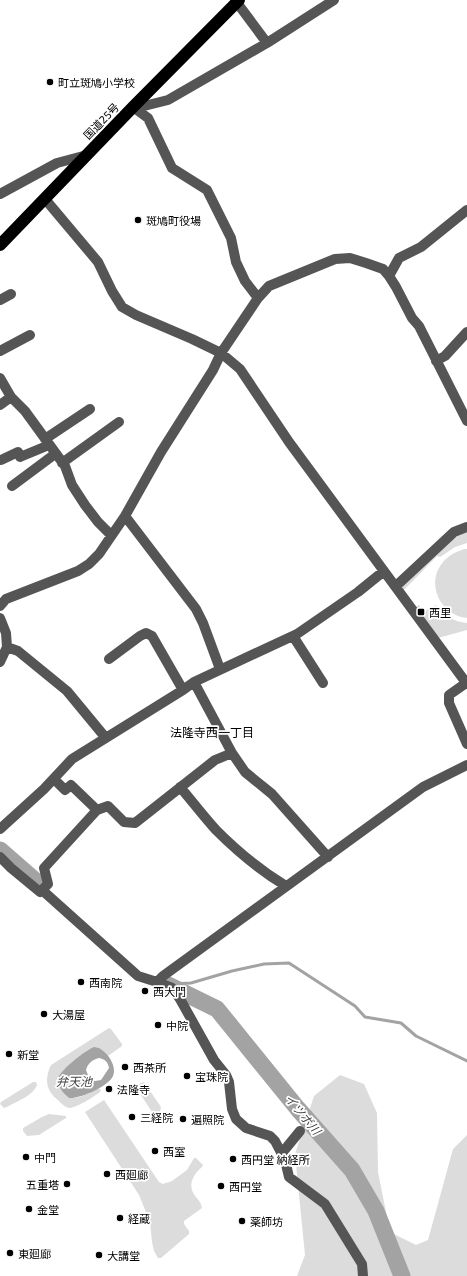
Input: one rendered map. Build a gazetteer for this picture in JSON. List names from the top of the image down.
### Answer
{
  "streets": {
    "highway": ["国道25号"]
  },
  "districts": ["法隆寺西一丁目"],
  "water": ["弁天池", "イツボ川"],
  "places": {
    "other": [
      "町立斑鳩小学校",
      "斑鳩町役場",
      "西南院",
      "西大門",
      "大湯屋",
      "中院",
      "新堂",
      "西茶所",
      "宝珠院",
      "法隆寺",
      "三経院",
      "遍照院",
      "西室",
      "中門",
      "西円堂 納経所",
      "西廻廊",
      "五重塔",
      "西円堂",
      "金堂",
      "経蔵",
      "薬師坊",
      "東廻廊",
      "大講堂"
    ],
    "transit": ["西里"]
  }
}
